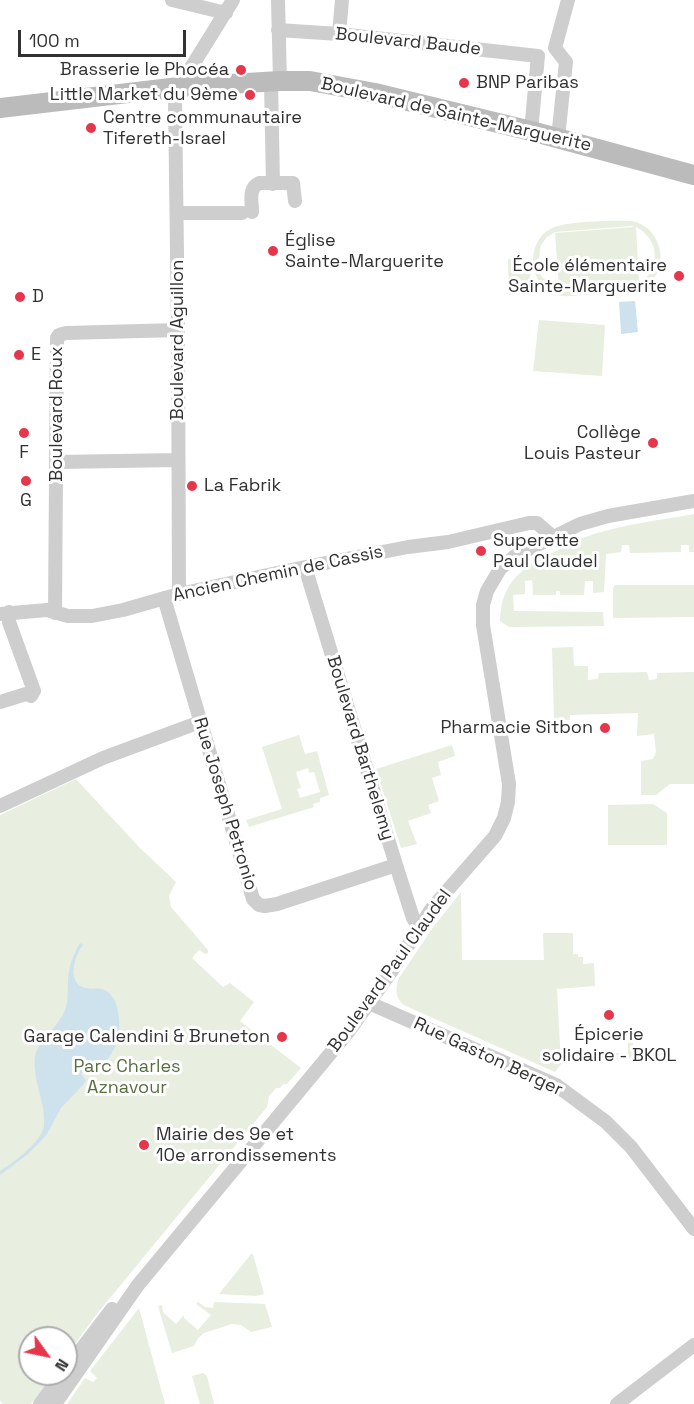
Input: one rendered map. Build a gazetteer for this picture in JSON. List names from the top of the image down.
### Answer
{
  "streets": {
    "street": [
      "Boulevard Baude",
      "Boulevard de Sainte-Marguerite",
      "Boulevard Aguillon",
      "Boulevard Roux",
      "Ancien Chemin de Cassis",
      "Boulevard Barthelemy",
      "Rue Joseph Petronio",
      "Boulevard Paul Claudel",
      "Rue Gaston Berger"
    ]
  },
  "crossings": [
    ["Boulevard de Sainte-Marguerite", "Boulevard Aguillon"],
    ["Boulevard Aguillon", "Boulevard Roux"],
    ["Boulevard Aguillon", "Ancien Chemin de Cassis"],
    ["Boulevard Roux", "Ancien Chemin de Cassis"],
    ["Ancien Chemin de Cassis", "Boulevard Barthelemy"],
    ["Ancien Chemin de Cassis", "Rue Joseph Petronio"],
    ["Ancien Chemin de Cassis", "Boulevard Paul Claudel"],
    ["Boulevard Barthelemy", "Rue Joseph Petronio"],
    ["Boulevard Barthelemy", "Boulevard Paul Claudel"],
    ["Boulevard Paul Claudel", "Rue Gaston Berger"]
  ],
  "parks": ["Parc Charles Aznavour"],
  "places": [
    "Brasserie le Phocéa",
    "BNP Paribas",
    "Little Market du 9ème",
    "Centre communautaire Tifereth-Israel",
    "Église Sainte-Marguerite",
    "École élémentaire Sainte-Marguerite",
    "D",
    "E",
    "F",
    "Collège Louis Pasteur",
    "G",
    "La Fabrik",
    "Superette Paul Claudel",
    "Pharmacie Sitbon",
    "Épicerie solidaire - BKOL",
    "Garage Calendini & Bruneton",
    "Mairie des 9e et 10e arrondissements"
  ],
  "scale_bar": "100 m",
  "north": "bottom right"
}
